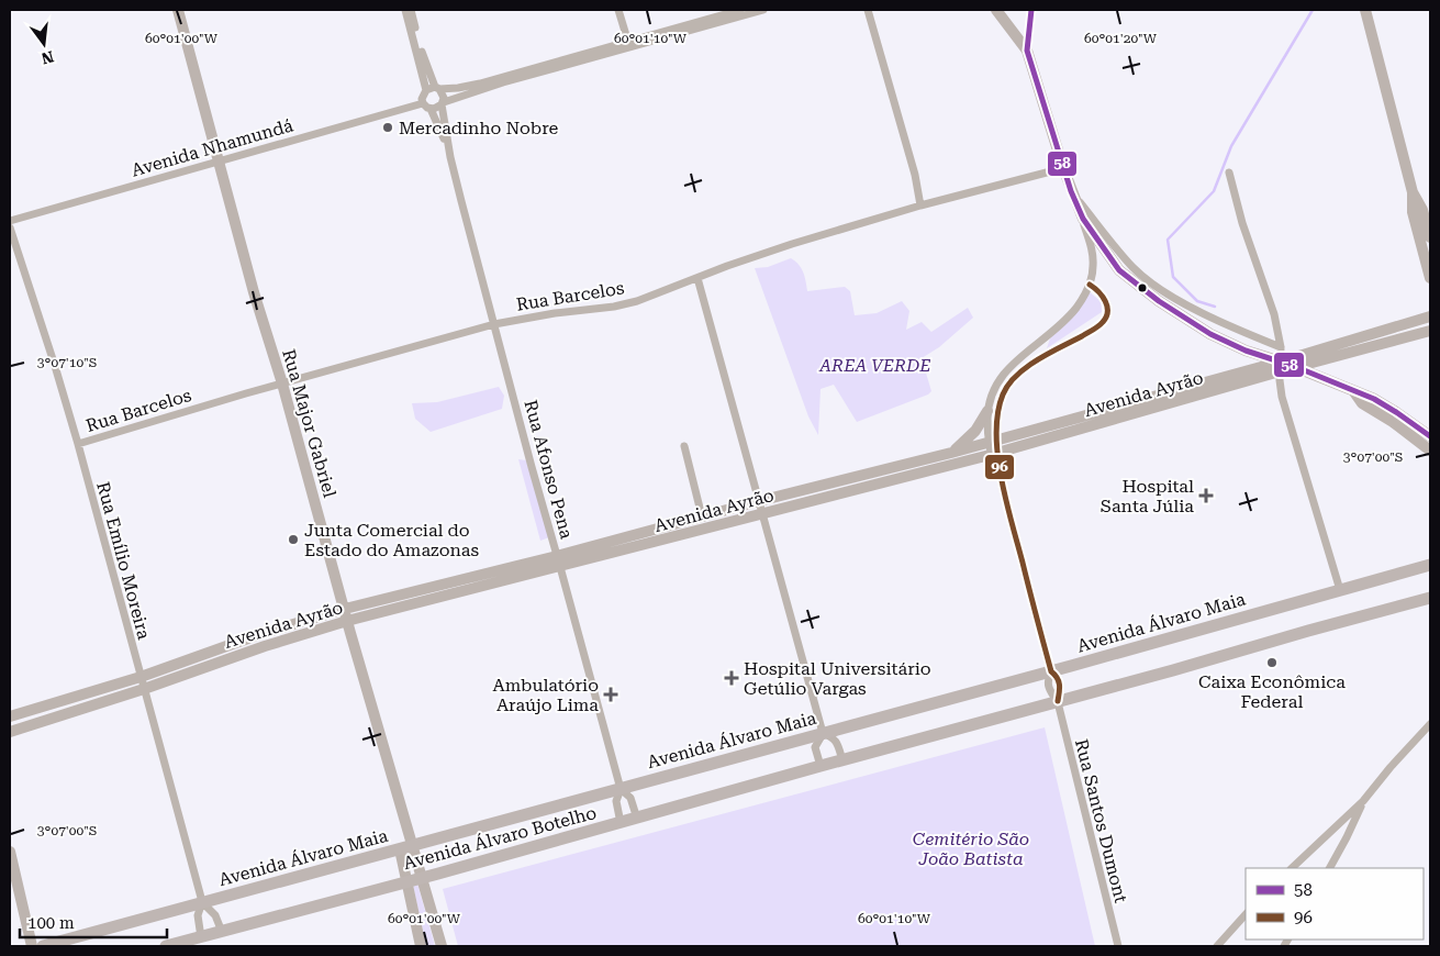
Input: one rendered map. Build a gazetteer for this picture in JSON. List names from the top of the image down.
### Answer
{
  "streets": {
    "main road": ["Avenida Álvaro Maia", "Avenida Álvaro Botelho"],
    "street": [
      "Avenida Nhamundá",
      "Rua Barcelos",
      "Avenida Ayrão",
      "Rua Major Gabriel",
      "Rua Afonso Pena",
      "Rua Emílio Moreira",
      "Rua Santos Dumont"
    ]
  },
  "crossings": [
    ["Avenida Nhamundá", "Rua Major Gabriel"],
    ["Avenida Nhamundá", "Rua Afonso Pena"],
    ["Rua Barcelos", "Rua Major Gabriel"],
    ["Rua Barcelos", "Rua Afonso Pena"],
    ["Rua Barcelos", "Rua Emílio Moreira"],
    ["Avenida Ayrão", "Rua Major Gabriel"],
    ["Avenida Ayrão", "Rua Afonso Pena"],
    ["Avenida Ayrão", "Rua Emílio Moreira"],
    ["Avenida Ayrão", "Rua Santos Dumont"],
    ["Rua Major Gabriel", "Avenida Álvaro Maia"],
    ["Rua Major Gabriel", "Avenida Álvaro Botelho"],
    ["Rua Afonso Pena", "Avenida Álvaro Maia"],
    ["Rua Afonso Pena", "Avenida Álvaro Botelho"],
    ["Rua Emílio Moreira", "Avenida Álvaro Maia"],
    ["Rua Emílio Moreira", "Avenida Álvaro Botelho"],
    ["Avenida Álvaro Maia", "Rua Santos Dumont"]
  ],
  "parks": ["AREA VERDE", "Cemitério São João Batista"],
  "places": {
    "other": ["Mercadinho Nobre", "Junta Comercial do Estado do Amazonas", "Caixa Econômica Federal"],
    "health": ["Hospital Santa Júlia", "Hospital Universitário Getúlio Vargas", "Ambulatório Araújo Lima"]
  },
  "lines": ["transit line 58", "transit line 96"],
  "legend": ["58", "96"],
  "scale_bar": "100 m",
  "north": "bottom",
  "coordinates": [
    "60°01'00\"W",
    "60°01'10\"W",
    "60°01'20\"W",
    "3°07'10\"S",
    "3°07'00\"S"
  ]
}
